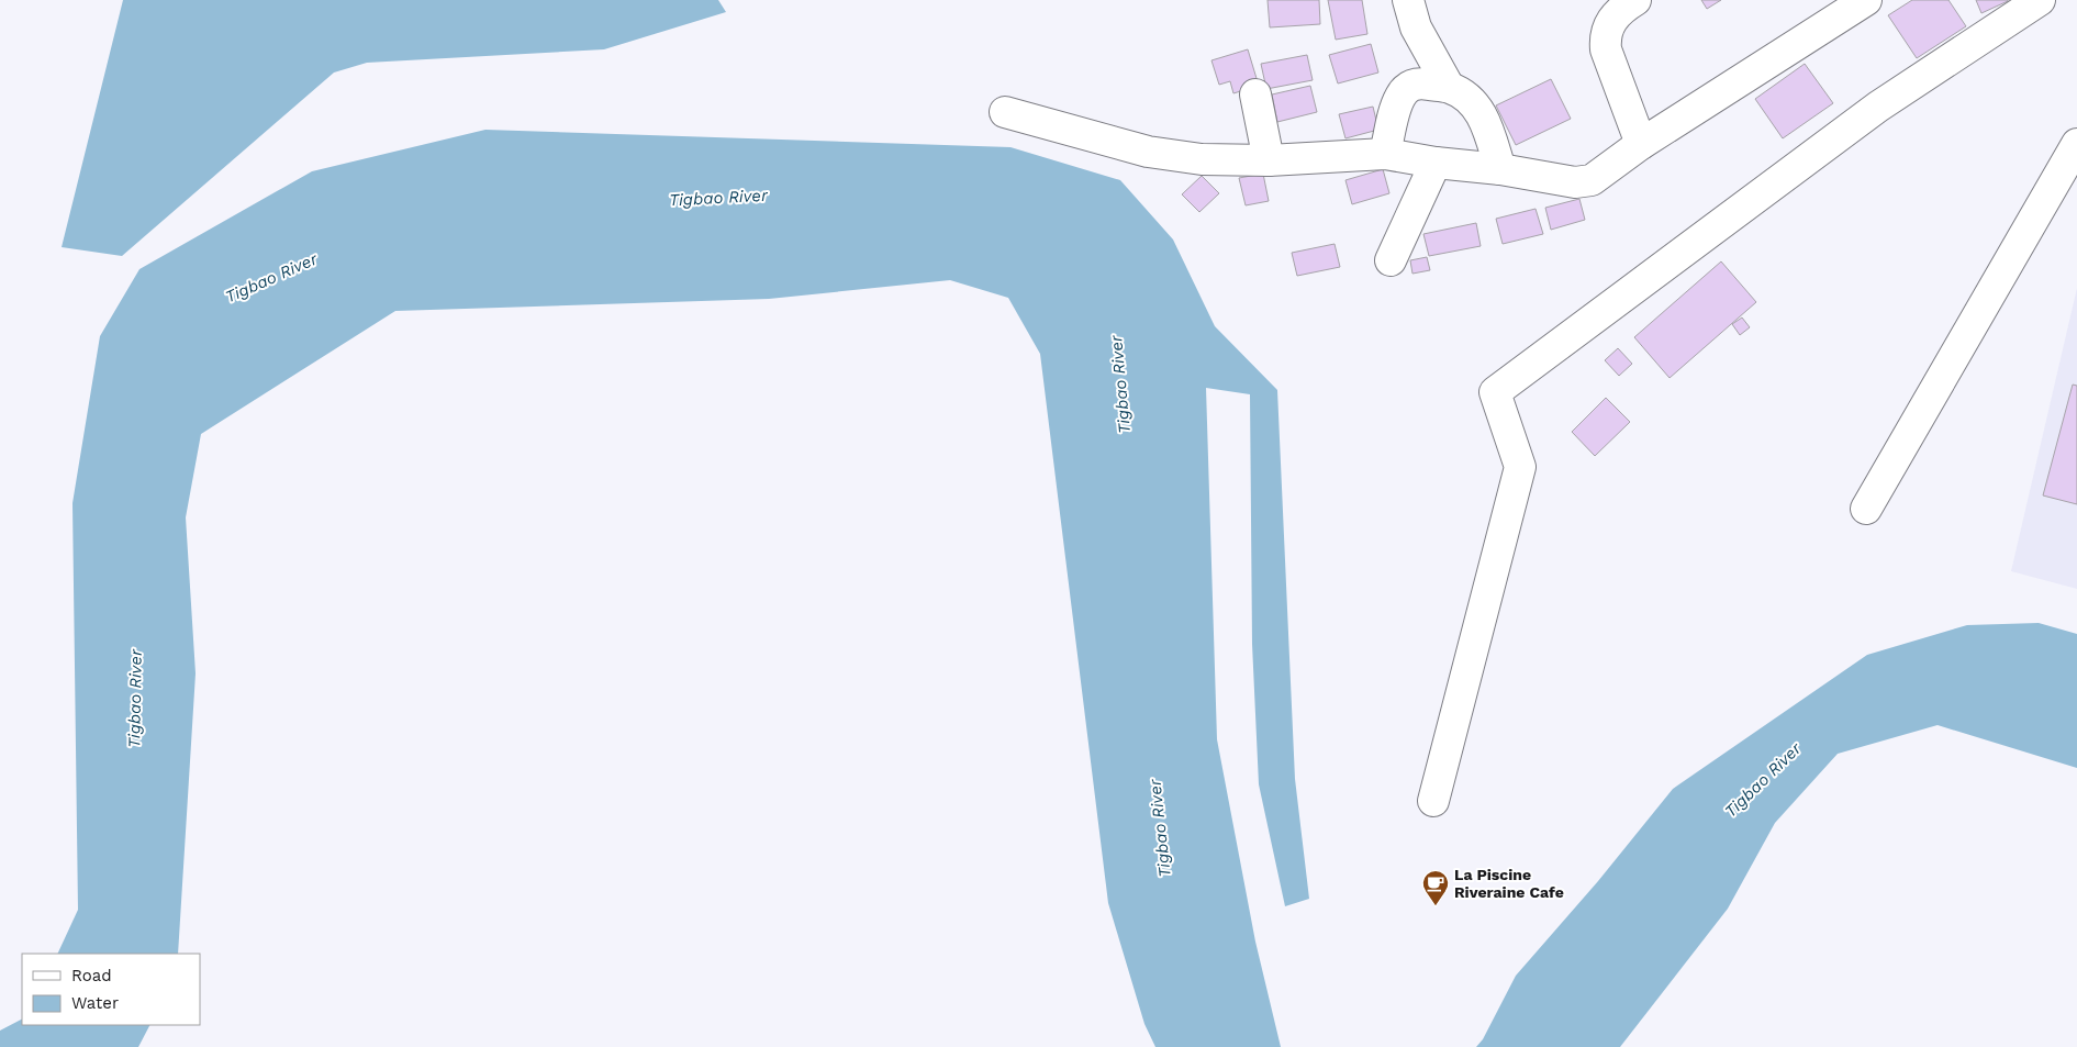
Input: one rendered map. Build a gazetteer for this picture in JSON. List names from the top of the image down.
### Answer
{
  "water": ["Tigbao River"],
  "places": {
    "cafe": ["La Piscine Riveraine Cafe"]
  },
  "legend": ["Road", "Water"]
}
